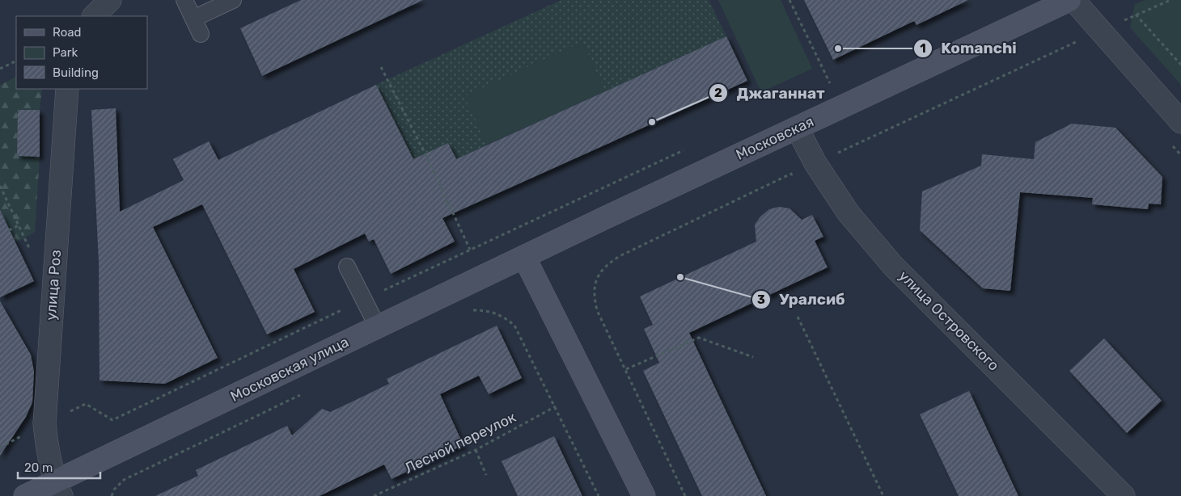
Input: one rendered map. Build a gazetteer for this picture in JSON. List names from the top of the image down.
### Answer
{
  "streets": {
    "main road": ["Московская", "Московская улица"],
    "street": ["улица Роз", "улица Островского"],
    "path": ["Лесной переулок"]
  },
  "crossings": [
    ["Московская", "улица Островского"],
    ["Московская", "Московская улица"],
    ["улица Роз", "Московская улица"]
  ],
  "places": ["Komanchi", "Джаганнат", "Уралсиб"],
  "legend": ["Road", "Park", "Building"],
  "scale_bar": "20 m"
}
